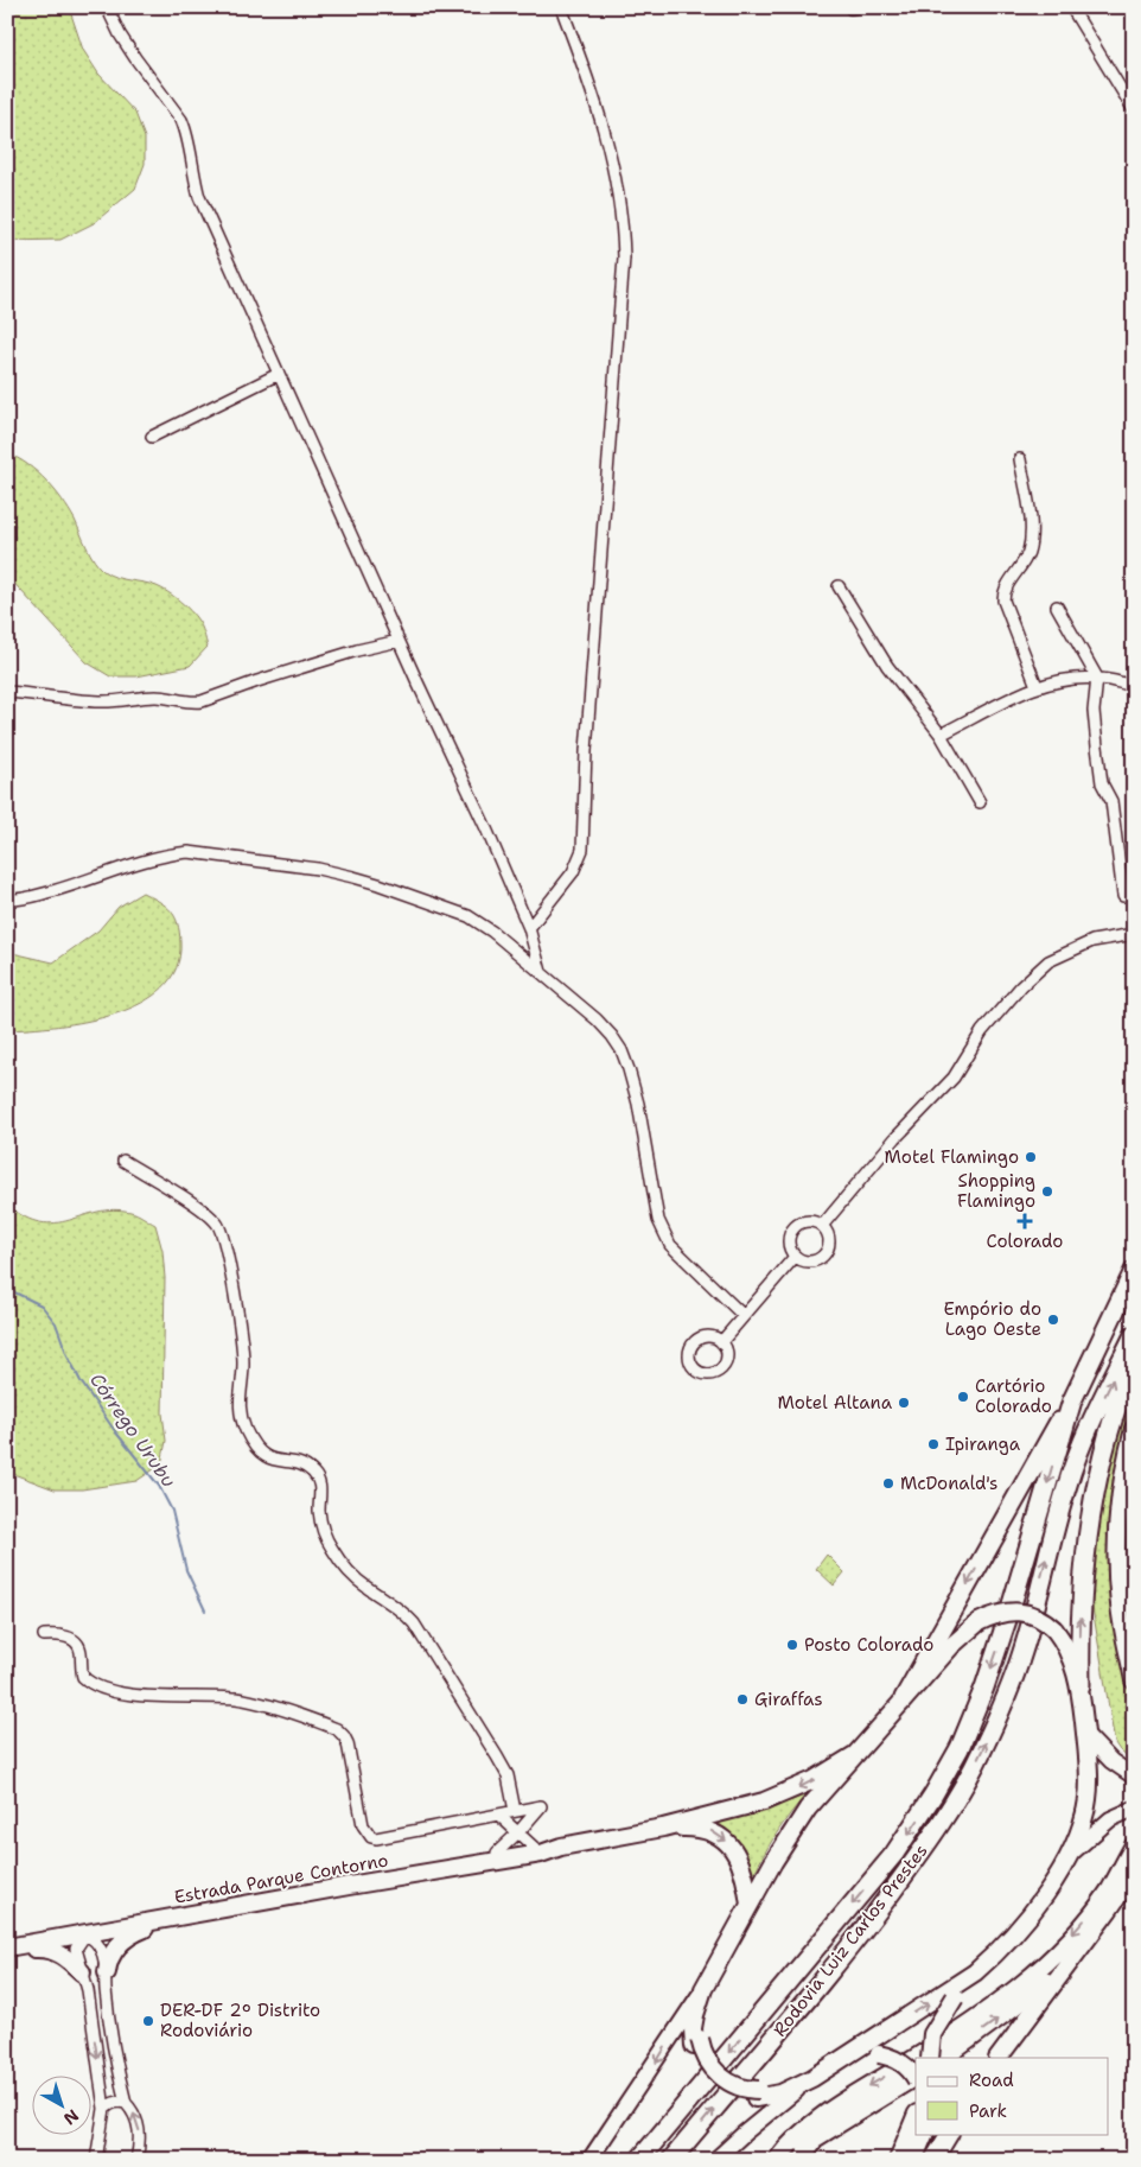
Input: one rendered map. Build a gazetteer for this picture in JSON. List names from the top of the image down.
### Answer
{
  "streets": {
    "highway": ["Rodovia Luiz Carlos Prestes"],
    "main road": ["Estrada Parque Contorno"]
  },
  "water": ["Córrego Urubu"],
  "places": {
    "other": [
      "Motel Flamingo",
      "Shopping Flamingo",
      "Empório do Lago Oeste",
      "Cartório Colorado",
      "Motel Altana",
      "Ipiranga",
      "McDonald's",
      "Posto Colorado",
      "Giraffas",
      "DER-DF 2º Distrito Rodoviário"
    ],
    "health": ["Colorado"]
  },
  "legend": ["Road", "Park"],
  "north": "bottom right"
}
